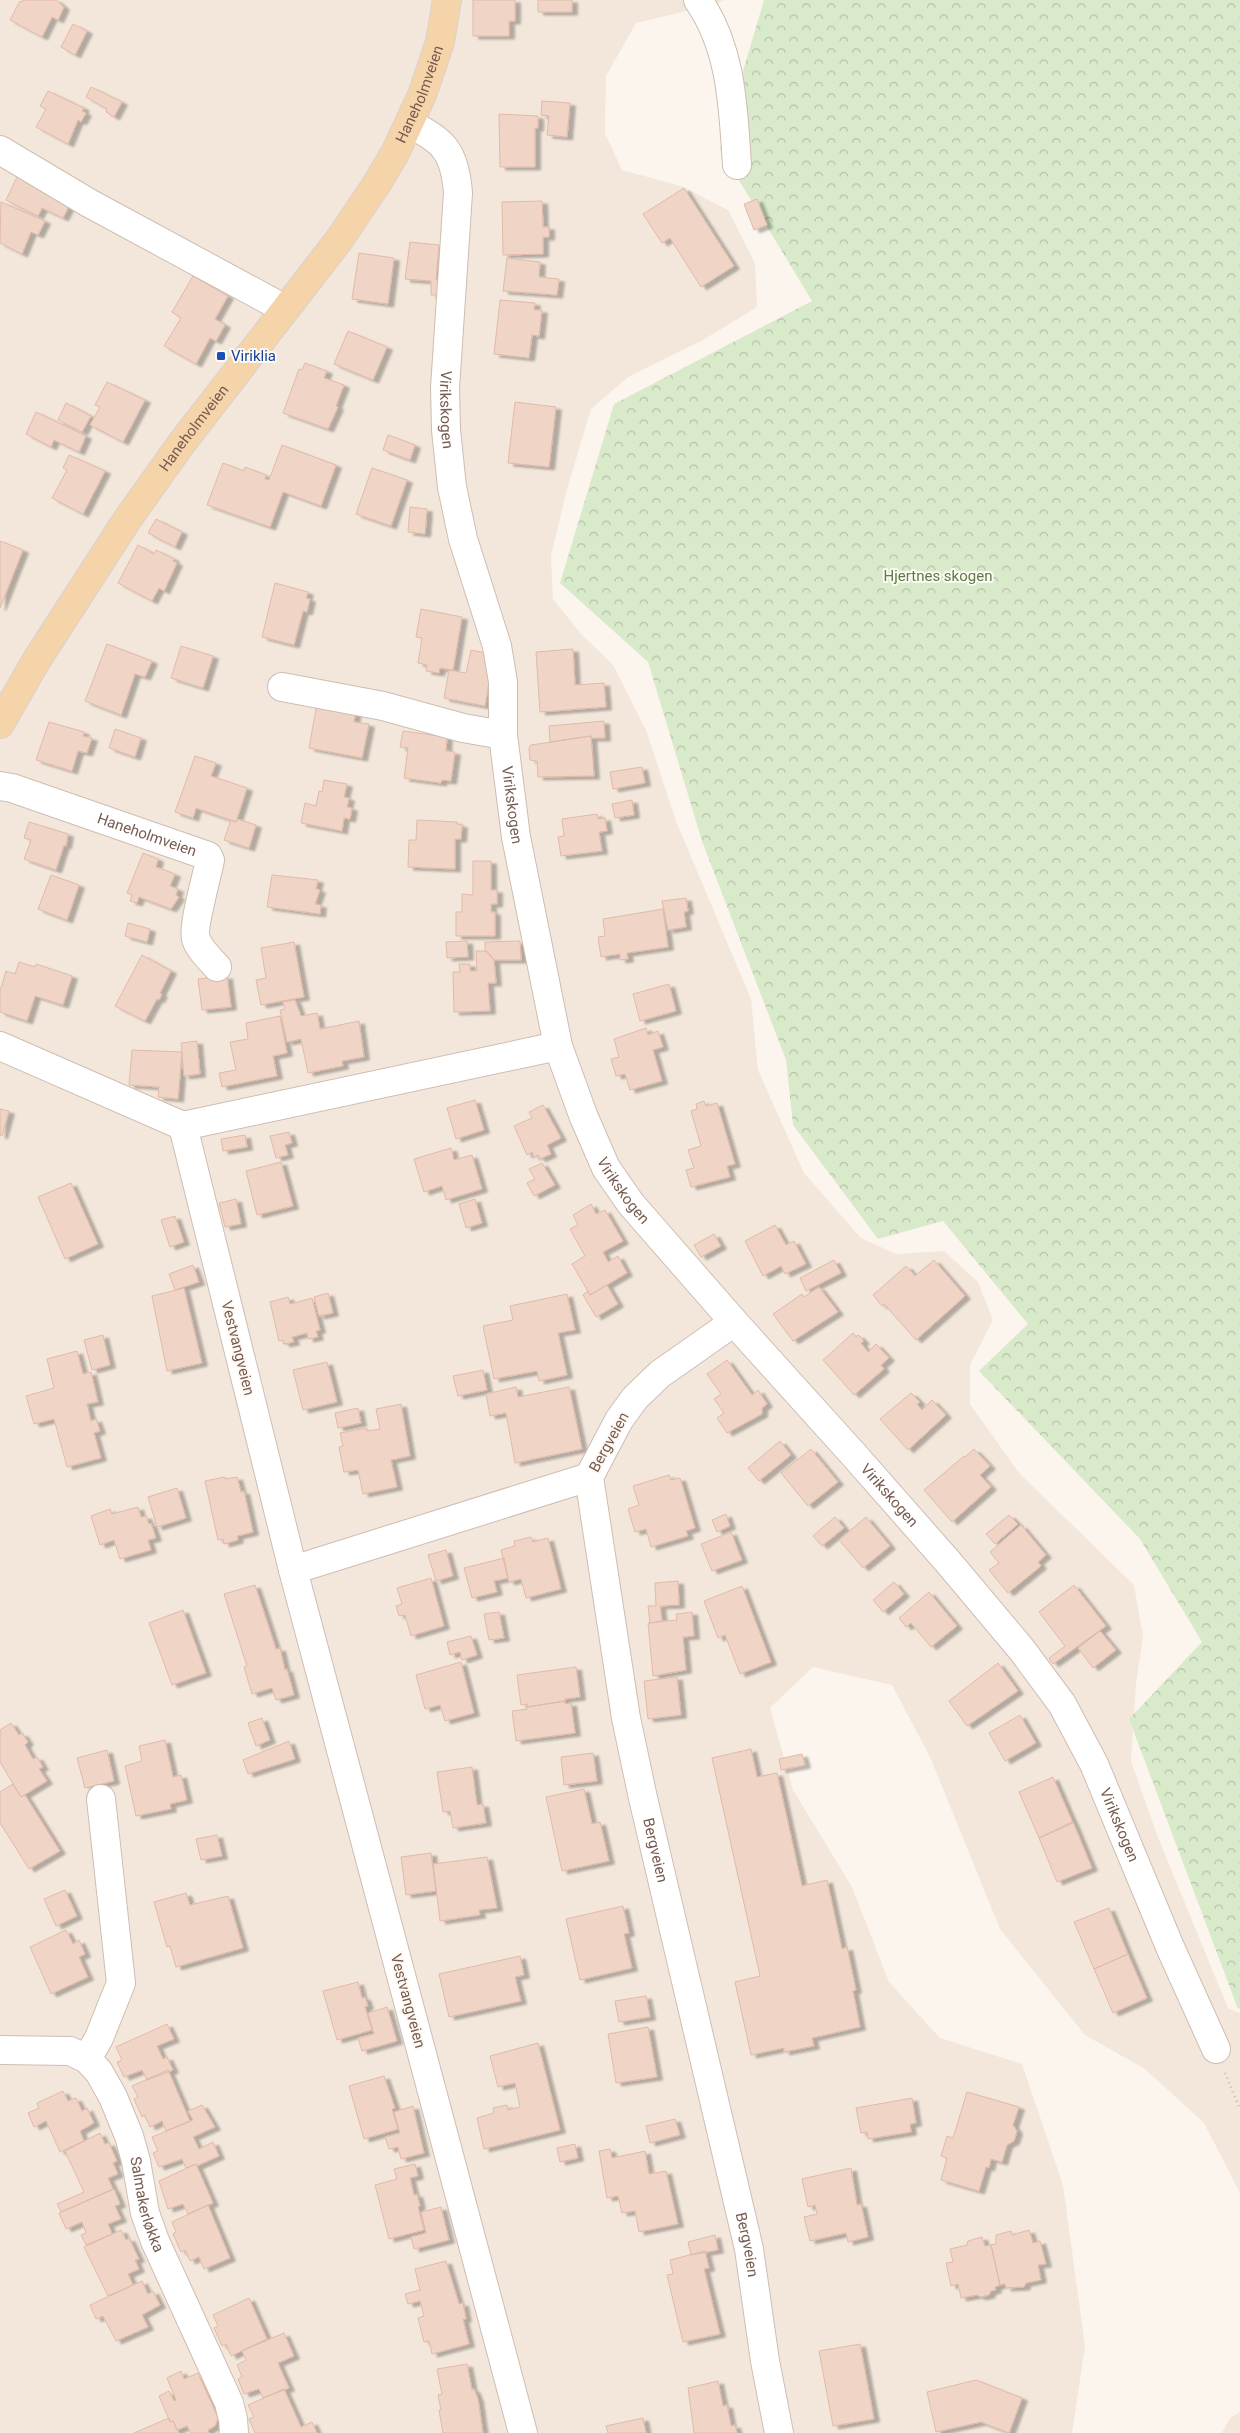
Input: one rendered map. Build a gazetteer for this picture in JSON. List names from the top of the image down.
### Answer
{
  "streets": {
    "main road": ["Haneholmveien"],
    "street": [
      "Virikskogen",
      "Vestvangveien",
      "Bergveien",
      "Salmakerløkka"
    ]
  },
  "crossings": [
    ["Haneholmveien", "Virikskogen"],
    ["Virikskogen", "Bergveien"]
  ],
  "parks": ["Hjertnes skogen"],
  "places": {
    "transit": ["Viriklia"]
  }
}
